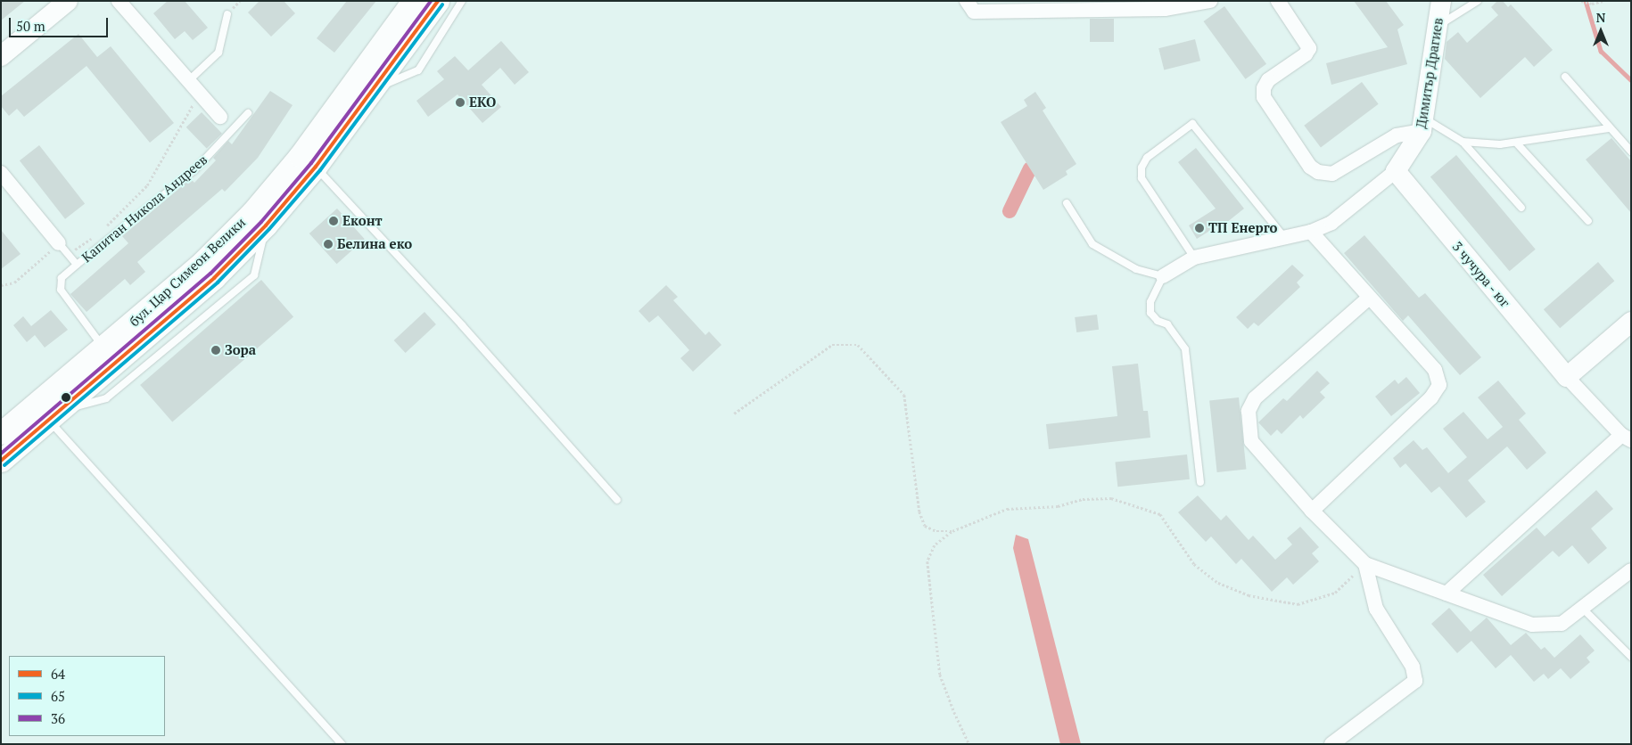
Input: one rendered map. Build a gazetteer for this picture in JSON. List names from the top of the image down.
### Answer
{
  "streets": {
    "main road": ["бул. Цар Симеон Велики"],
    "street": ["Димитър Драгиев", "3 чучура - юг"],
    "lane": ["Капитан Никола Андреев"]
  },
  "crossings": [
    ["Димитър Драгиев", "3 чучура - юг"],
    ["Капитан Никола Андреев", "бул. Цар Симеон Велики"]
  ],
  "places": [
    "EKO",
    "Еконт",
    "ТП Енерго",
    "Белина еко",
    "Зора"
  ],
  "lines": ["transit line 64", "transit line 36", "transit line 65"],
  "legend": ["64", "65", "36"],
  "scale_bar": "50 m",
  "north": "top"
}
